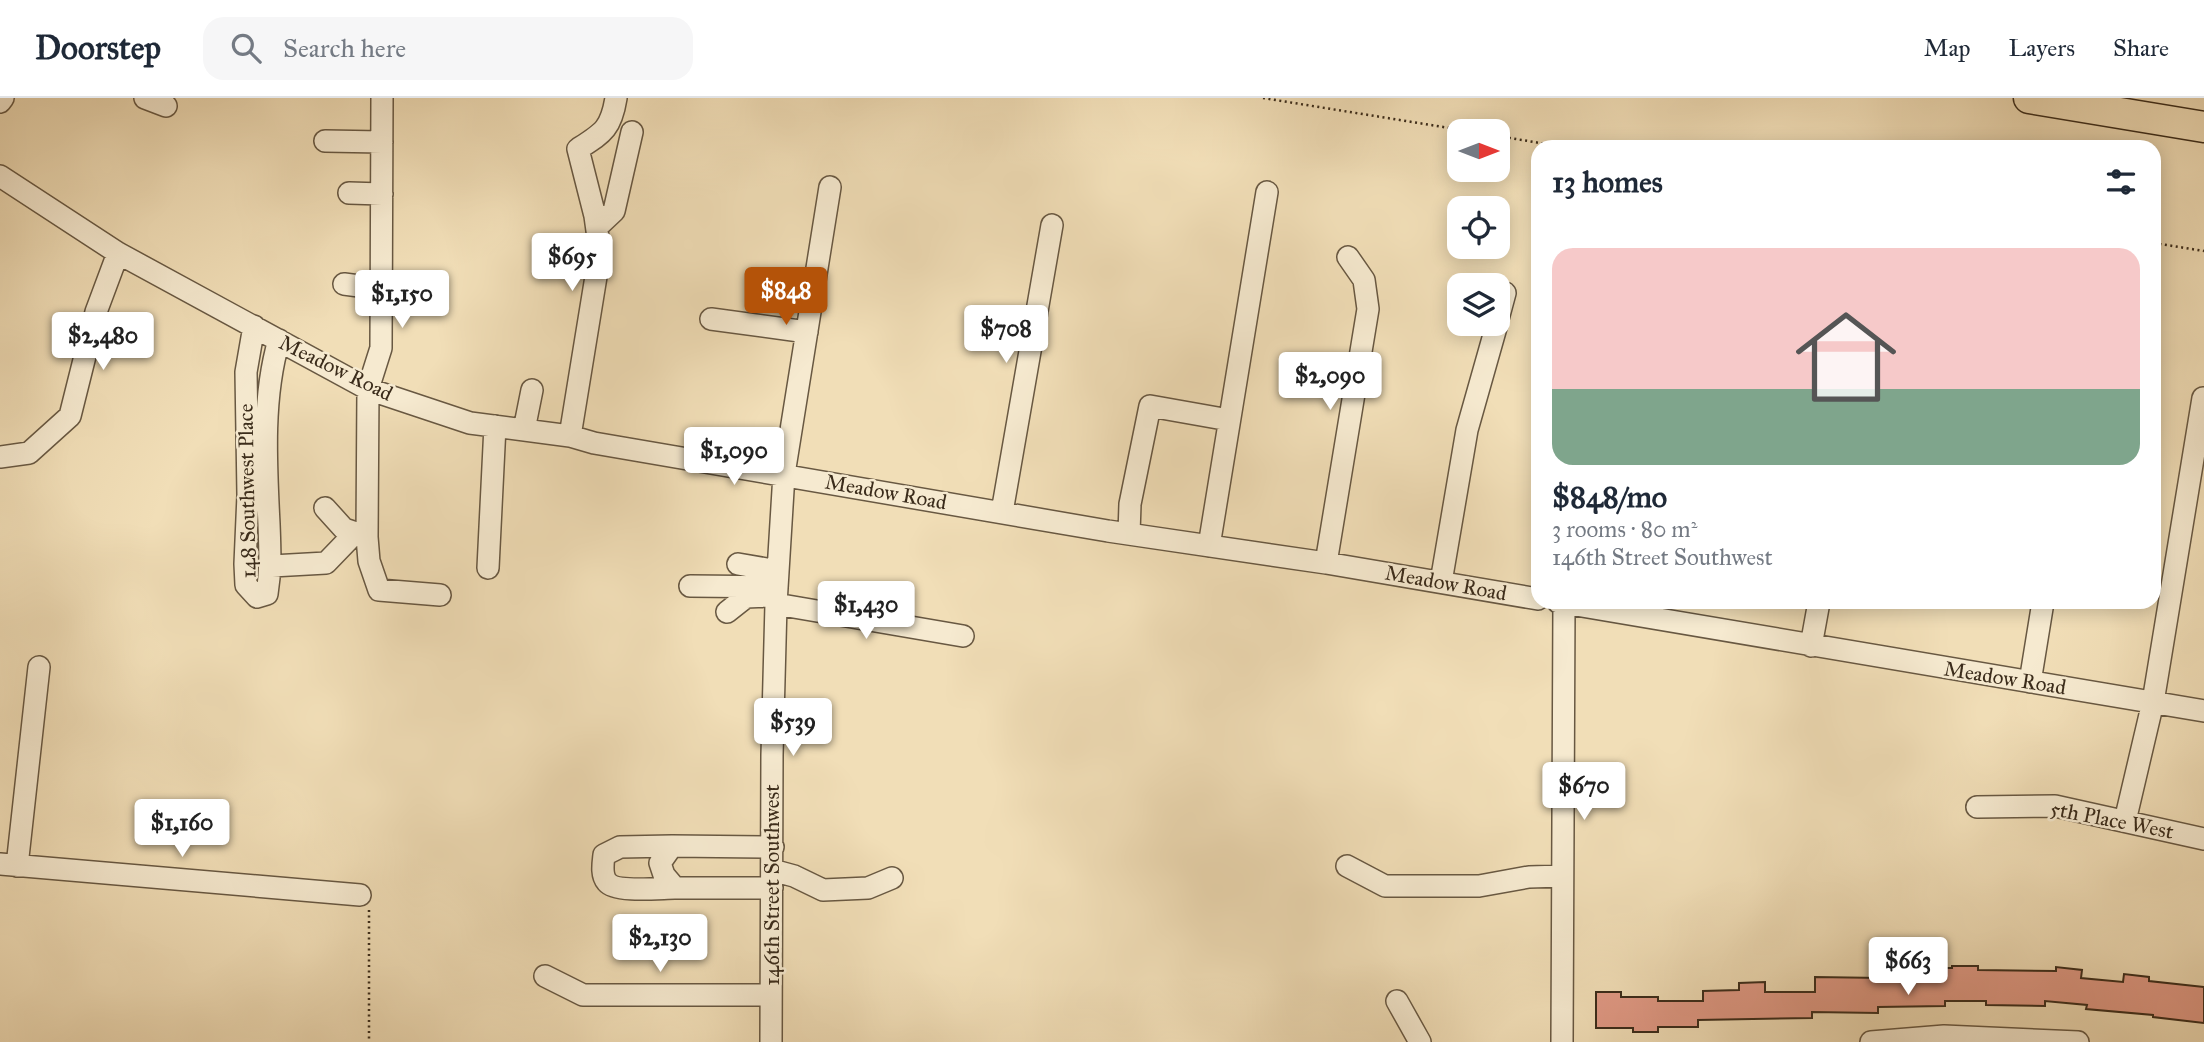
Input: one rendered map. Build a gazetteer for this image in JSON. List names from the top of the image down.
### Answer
{
  "streets": {
    "street": [
      "Meadow Road",
      "148 Southwest Place",
      "5th Place West",
      "146th Street Southwest"
    ]
  },
  "crossings": [
    ["Meadow Road", "148 Southwest Place"],
    ["Meadow Road", "146th Street Southwest"]
  ],
  "north": "right",
  "page": {
    "header": "Doorstep",
    "search": "Search here",
    "nav": ["Map", "Layers", "Share"],
    "heading": "13 homes",
    "list": [
      {
        "name": "$848/mo",
        "note": "3 rooms · 80 m² · 146th Street Southwest"
      }
    ],
    "price": [
      "$695",
      "$848",
      "$1,150",
      "$708",
      "$2,480",
      "$2,090",
      "$1,090",
      "$1,430",
      "$539",
      "$670",
      "$1,160",
      "$2,130",
      "$663"
    ]
  }
}
